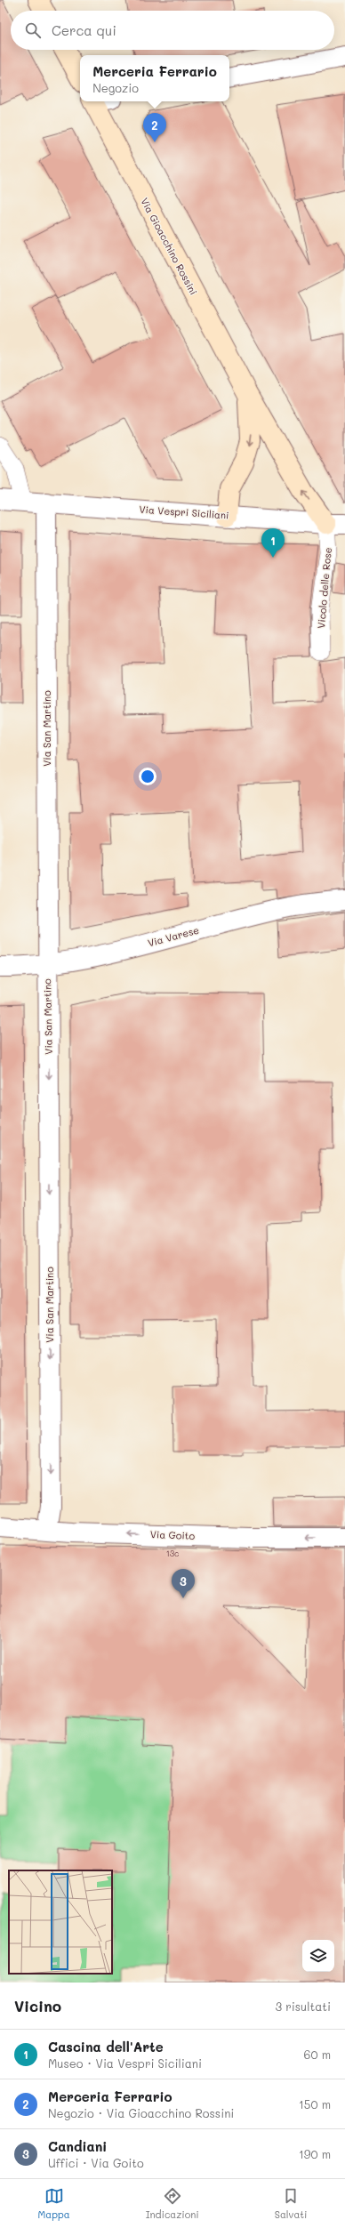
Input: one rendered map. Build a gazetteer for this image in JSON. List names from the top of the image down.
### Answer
{
  "streets": {
    "street": [
      "Via Gioacchino Rossini",
      "Via Vespri Siciliani",
      "Via San Martino",
      "Via Varese",
      "Via Goito"
    ],
    "lane": ["Vicolo delle Rose"]
  },
  "crossings": [
    ["Via Gioacchino Rossini", "Via Vespri Siciliani"],
    ["Via Gioacchino Rossini", "Vicolo delle Rose"],
    ["Via Vespri Siciliani", "Vicolo delle Rose"],
    ["Via Vespri Siciliani", "Via San Martino"],
    ["Via San Martino", "Via Varese"],
    ["Via San Martino", "Via Goito"]
  ],
  "one_way": ["Via San Martino", "Via Goito"],
  "house_numbers": ["13c"],
  "page": {
    "search": "Cerca qui",
    "popup": ["Merceria Ferrario", "Negozio"],
    "pins": ["2", "1", "3"],
    "heading": ["Vicino", "3 risultati"],
    "list": [
      {
        "mark": "1",
        "name": "Cascina dell'Arte",
        "note": "Museo · Via Vespri Siciliani",
        "value": "60 m"
      },
      {
        "mark": "2",
        "name": "Merceria Ferrario",
        "note": "Negozio · Via Gioacchino Rossini",
        "value": "150 m"
      },
      {
        "mark": "3",
        "name": "Candiani",
        "note": "Uffici · Via Goito",
        "value": "190 m"
      }
    ],
    "nav": ["Mappa", "Indicazioni", "Salvati"]
  }
}
